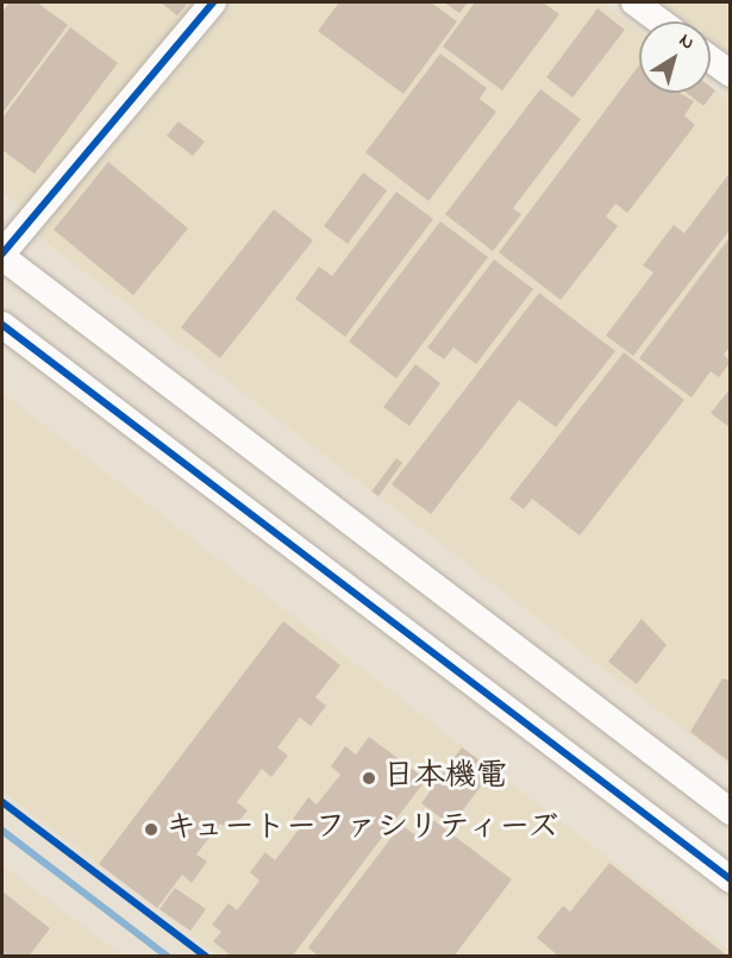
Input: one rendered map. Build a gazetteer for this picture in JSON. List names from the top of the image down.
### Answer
{
  "places": ["日本機電", "キュートーファシリティーズ"],
  "north": "top right"
}
